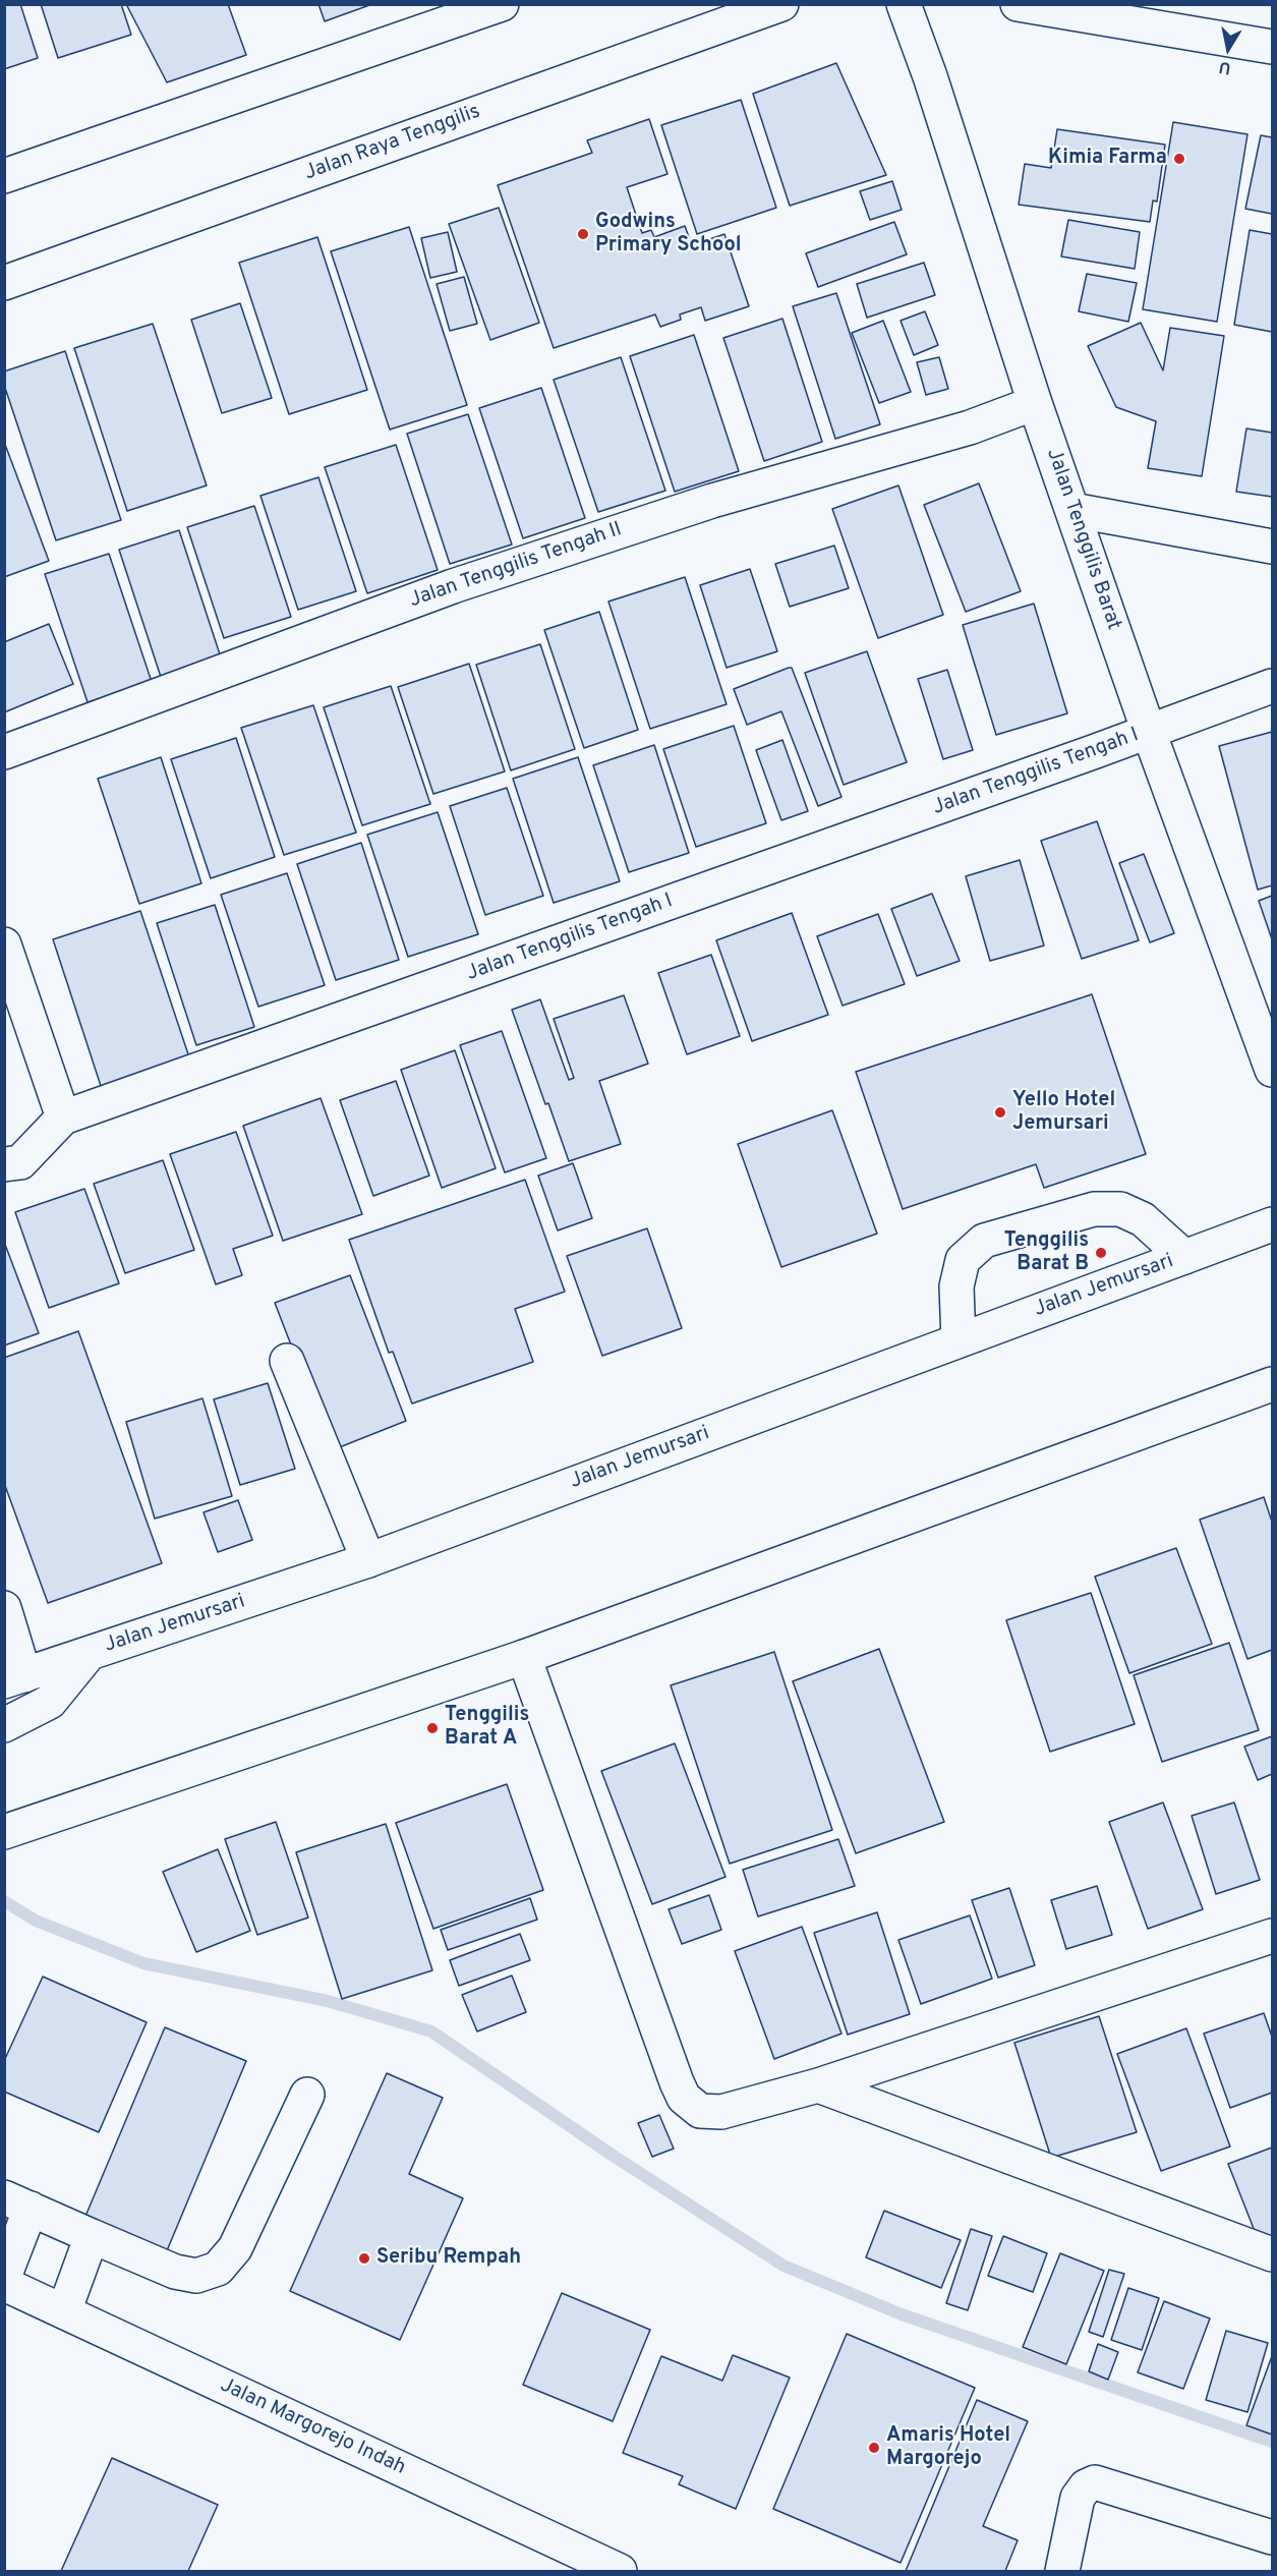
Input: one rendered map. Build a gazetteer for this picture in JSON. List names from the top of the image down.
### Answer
{
  "streets": {
    "street": [
      "Jalan Raya Tenggilis",
      "Jalan Tenggilis Barat",
      "Jalan Tenggilis Tengah II",
      "Jalan Tenggilis Tengah I",
      "Jalan Jemursari",
      "Jalan Margorejo Indah"
    ]
  },
  "crossings": [
    ["Jalan Tenggilis Barat", "Jalan Tenggilis Tengah II"],
    ["Jalan Tenggilis Barat", "Jalan Tenggilis Tengah I"]
  ],
  "places": [
    "Kimia Farma",
    "Godwins Primary School",
    "Yello Hotel Jemursari",
    "Tenggilis Barat B",
    "Tenggilis Barat A",
    "Seribu Rempah",
    "Amaris Hotel Margorejo"
  ],
  "north": "bottom"
}
